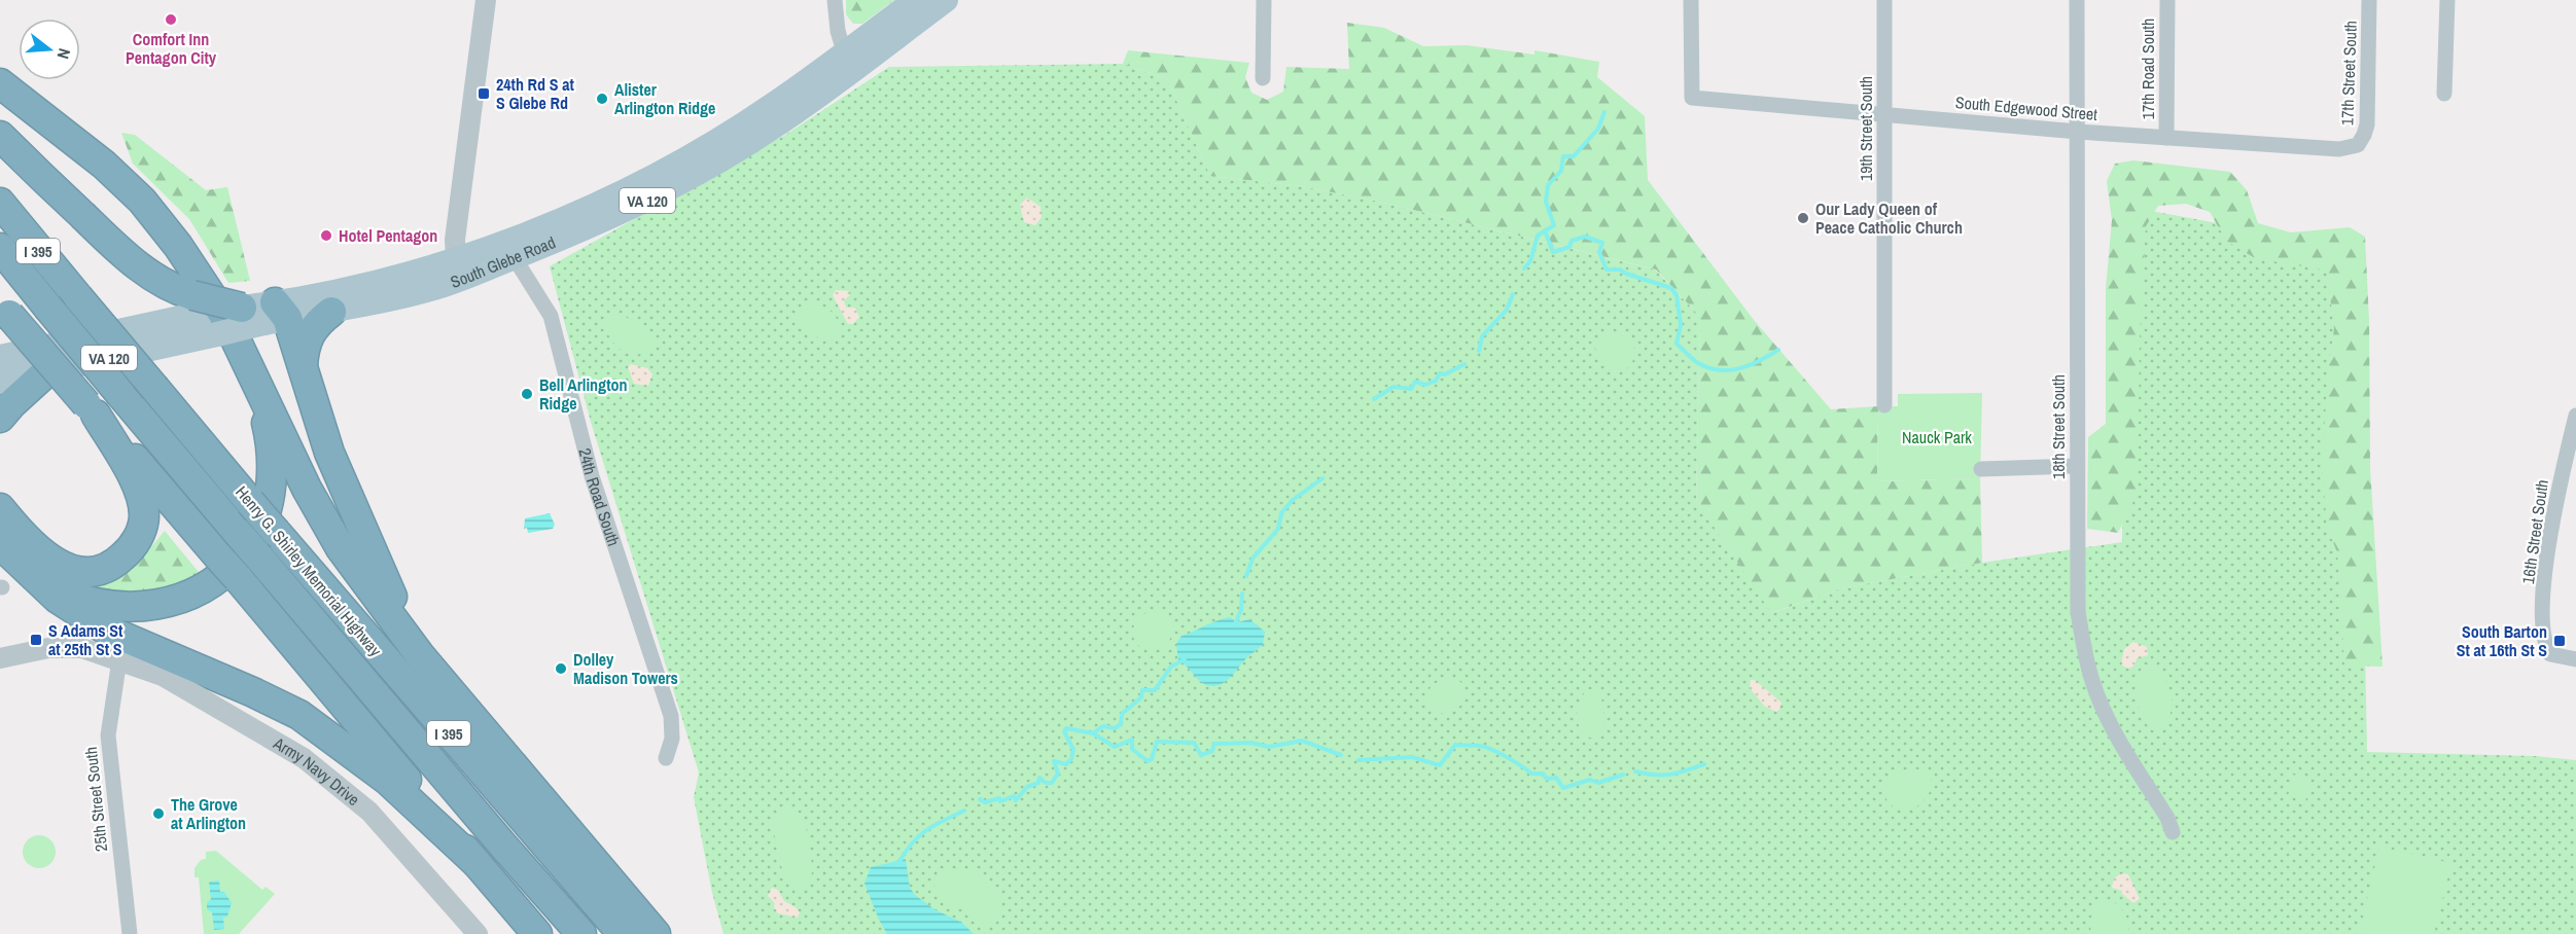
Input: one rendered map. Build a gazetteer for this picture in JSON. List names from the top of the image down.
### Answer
{
  "streets": {
    "highway": ["I 395", "Henry G. Shirley Memorial Highway"],
    "main road": ["VA 120", "South Glebe Road"],
    "street": [
      "17th Road South",
      "17th Street South",
      "South Edgewood Street",
      "19th Street South",
      "18th Street South",
      "24th Road South",
      "16th Street South",
      "Army Navy Drive",
      "25th Street South"
    ]
  },
  "crossings": [
    ["17th Road South", "South Edgewood Street"],
    ["17th Street South", "South Edgewood Street"],
    ["South Edgewood Street", "19th Street South"],
    ["South Edgewood Street", "18th Street South"],
    ["South Glebe Road", "24th Road South"],
    ["Army Navy Drive", "25th Street South"]
  ],
  "parks": ["Nauck Park"],
  "places": {
    "other": [
      "Comfort Inn Pentagon City",
      "Alister Arlington Ridge",
      "Our Lady Queen of Peace Catholic Church",
      "Hotel Pentagon",
      "Bell Arlington Ridge",
      "Dolley Madison Towers",
      "The Grove at Arlington"
    ],
    "transit": ["24th Rd S at S Glebe Rd", "S Adams St at 25th St S", "South Barton St at 16th St S"]
  },
  "north": "right"
}
